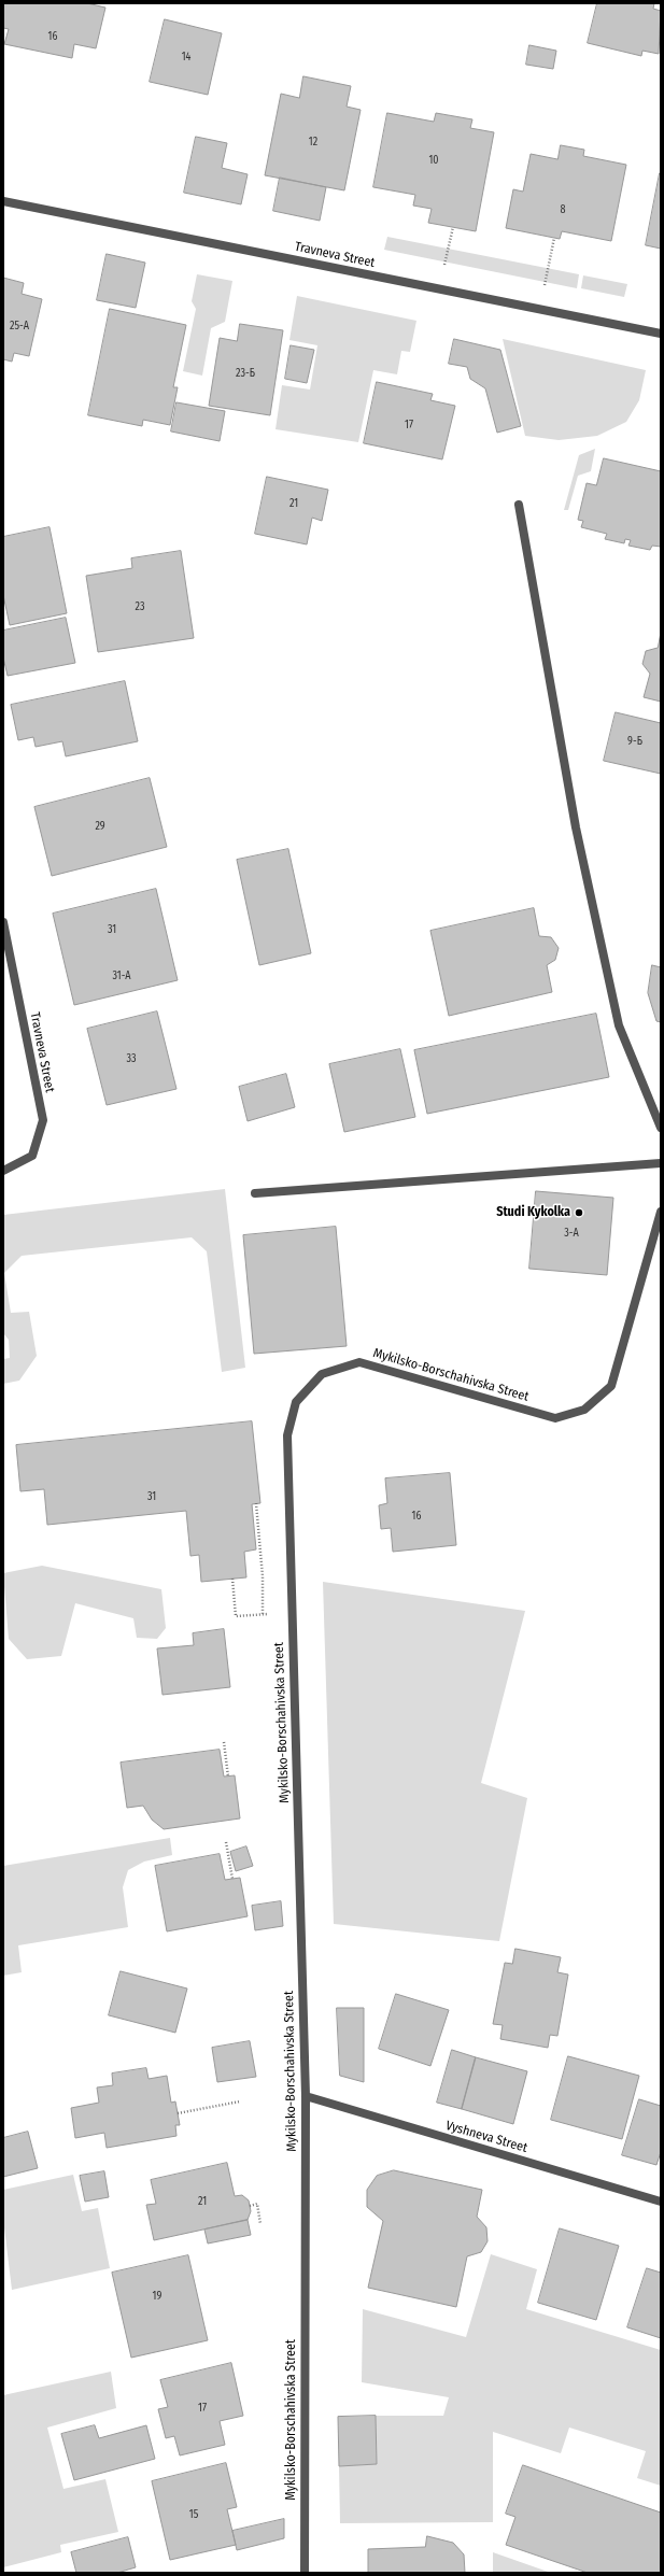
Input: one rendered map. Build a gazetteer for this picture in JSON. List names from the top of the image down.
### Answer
{
  "streets": {
    "street": ["Travneva Street", "Mykilsko-Borschahivska Street", "Vyshneva Street"]
  },
  "crossings": [
    ["Mykilsko-Borschahivska Street", "Vyshneva Street"]
  ],
  "places": ["Studi Kykolka"],
  "house_numbers": [
    "16",
    "14",
    "12",
    "10",
    "8",
    "25-А",
    "23-Б",
    "17",
    "21",
    "23",
    "9-Б",
    "29",
    "31",
    "31-А",
    "33",
    "3-А",
    "31",
    "16",
    "21",
    "19",
    "17",
    "15"
  ]
}
